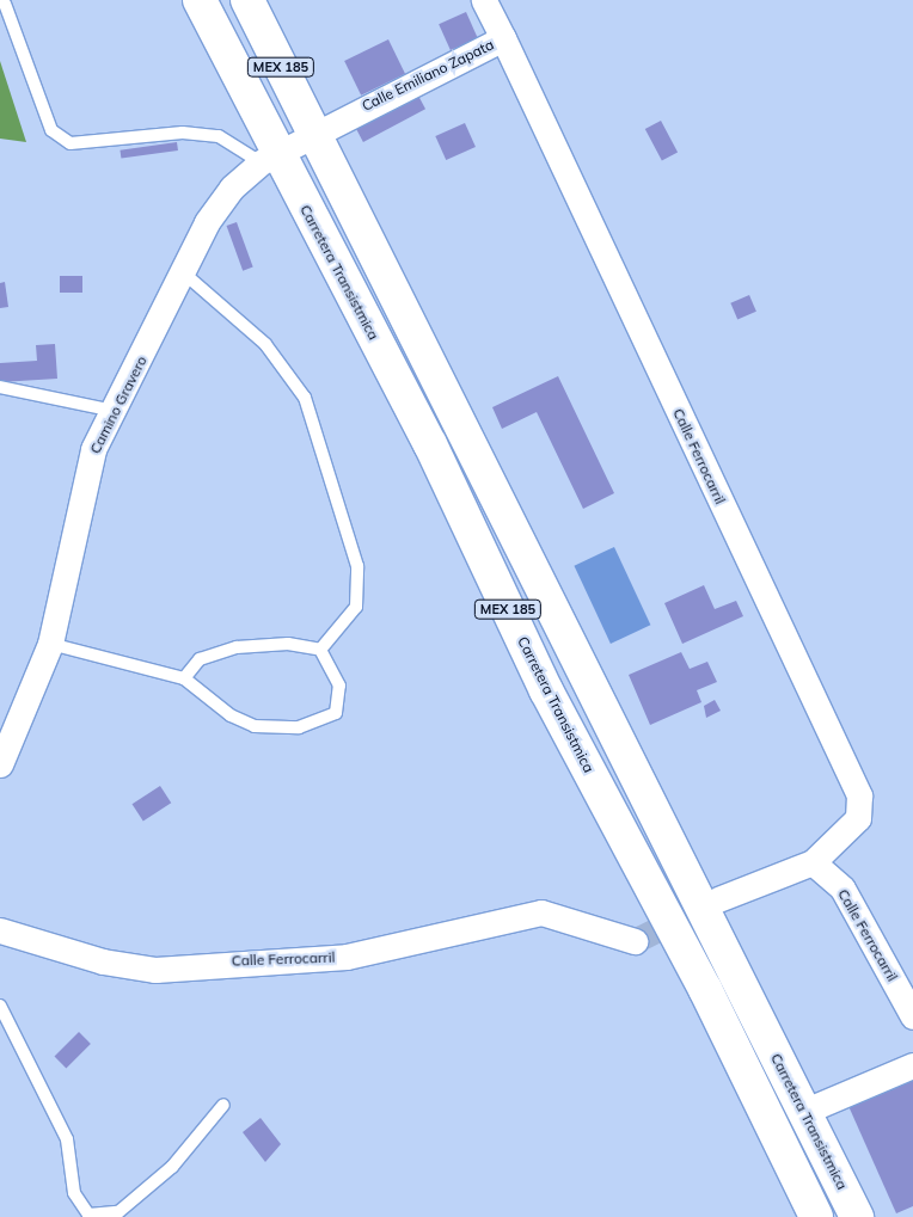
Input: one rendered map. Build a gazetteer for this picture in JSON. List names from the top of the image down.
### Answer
{
  "streets": {
    "main road": ["MEX 185", "Carretera Transistmica"],
    "street": ["Calle Emiliano Zapata", "Camino Gravero", "Calle Ferrocarril"]
  },
  "crossings": [
    ["Calle Emiliano Zapata", "Carretera Transistmica"],
    ["Calle Emiliano Zapata", "Camino Gravero"],
    ["Calle Emiliano Zapata", "Calle Ferrocarril"],
    ["Carretera Transistmica", "Camino Gravero"]
  ]
}
